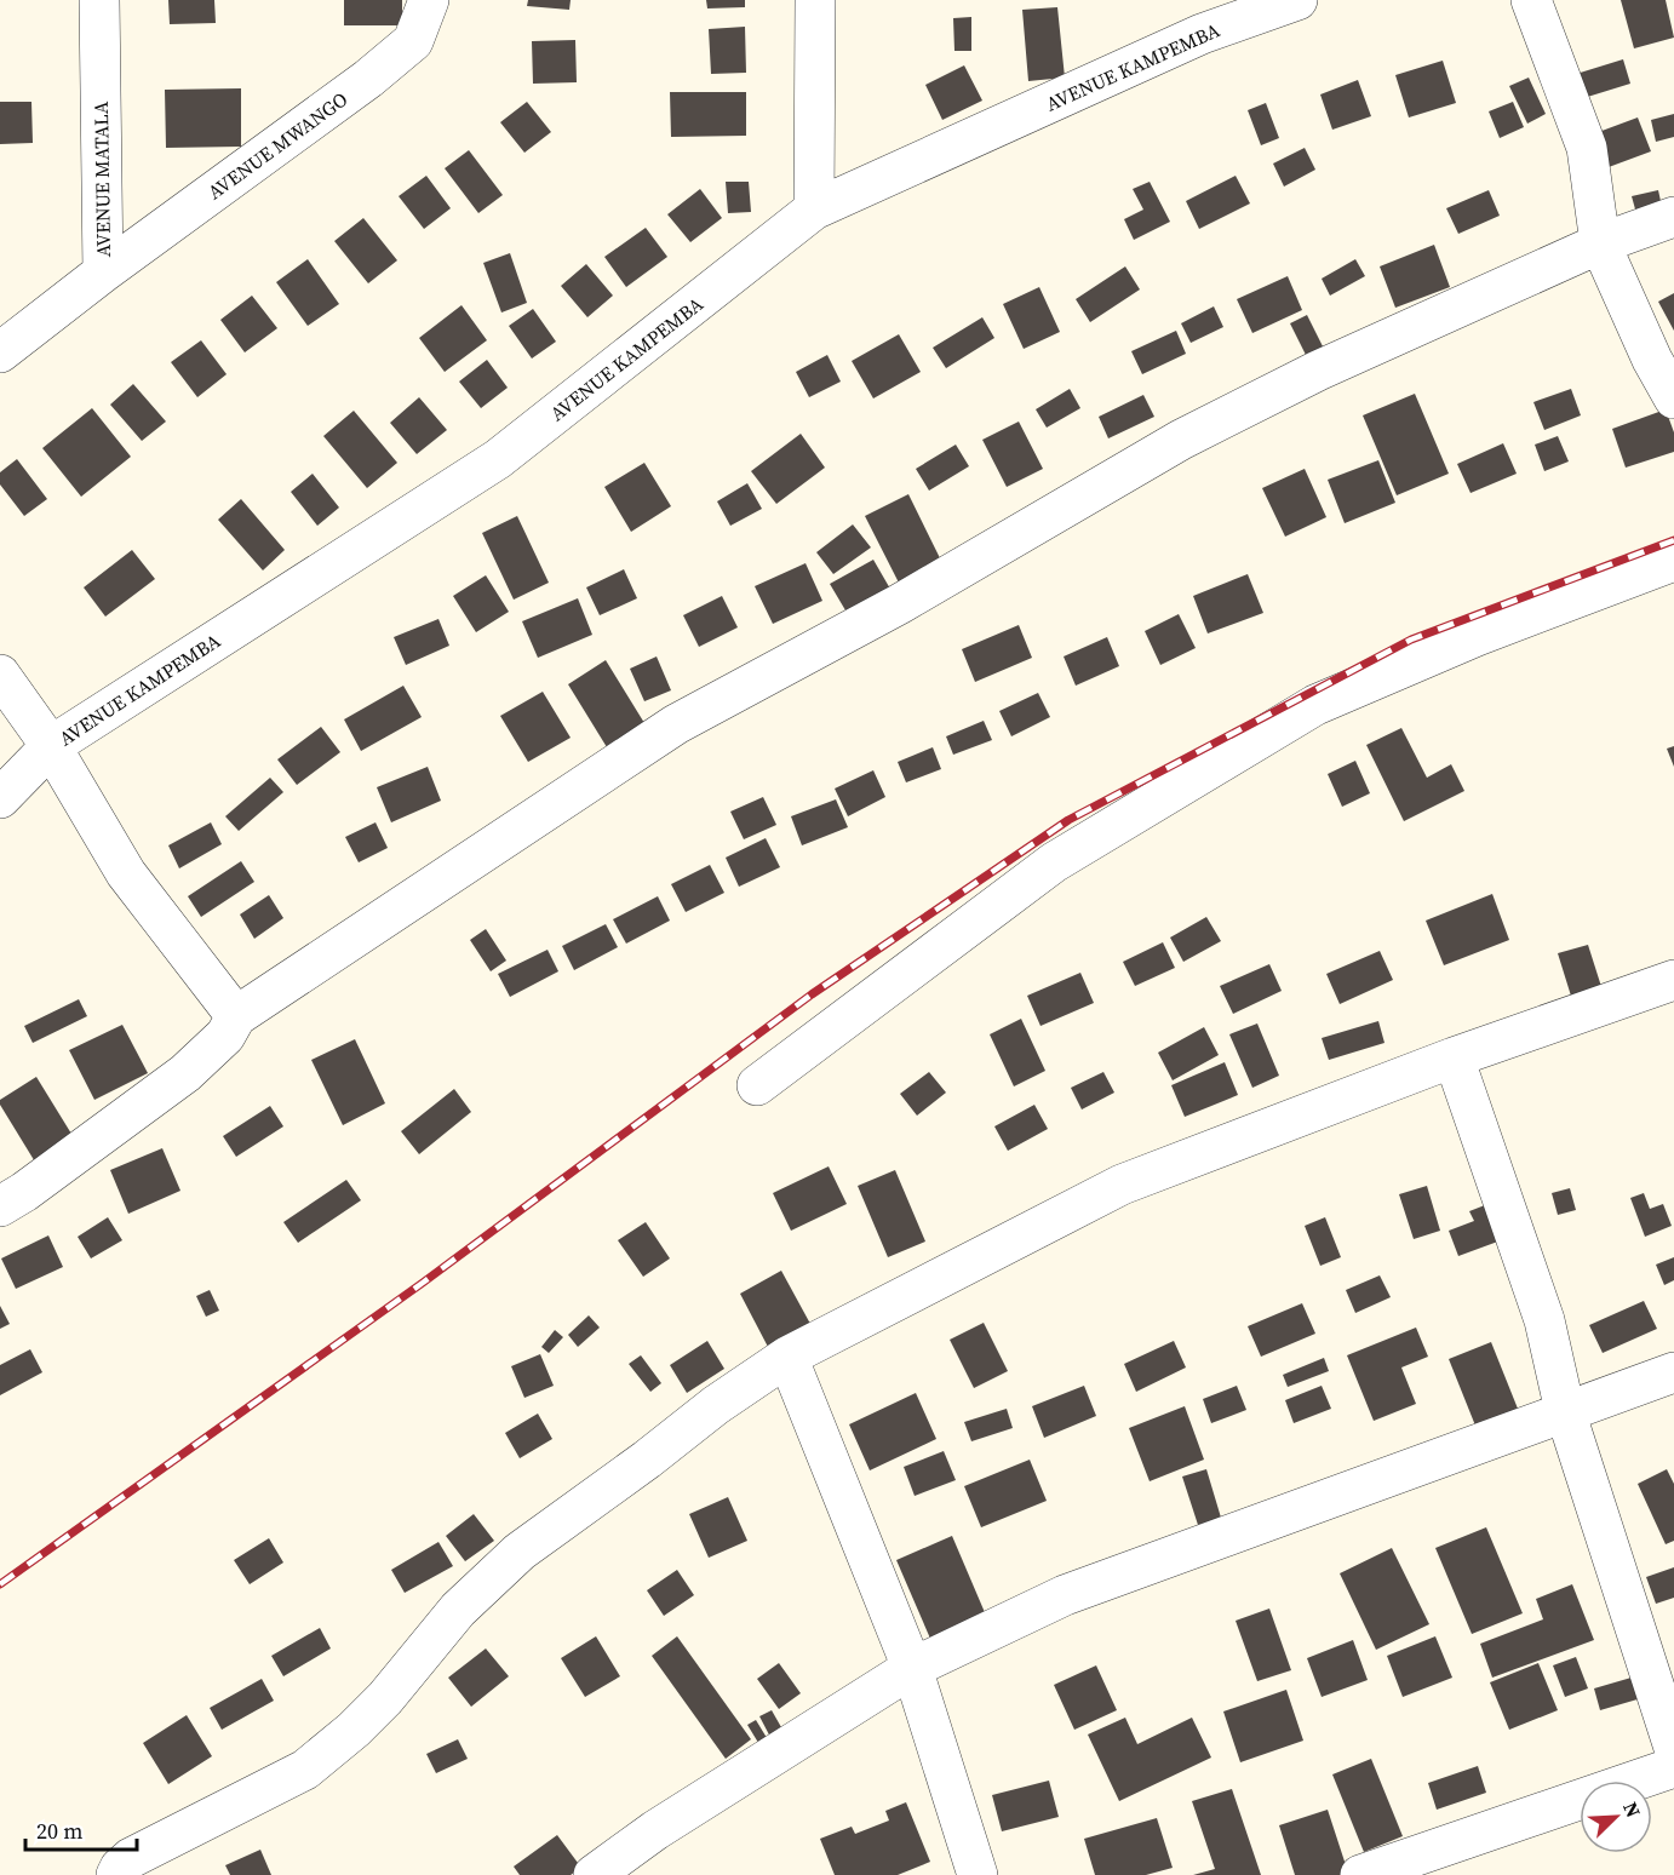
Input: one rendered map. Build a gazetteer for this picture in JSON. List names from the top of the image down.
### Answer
{
  "streets": {
    "street": ["AVENUE KAMPEMBA", "AVENUE MWANGO", "AVENUE MATALA"]
  },
  "crossings": [
    ["AVENUE MWANGO", "AVENUE MATALA"]
  ],
  "scale_bar": "20 m",
  "north": "top right"
}
